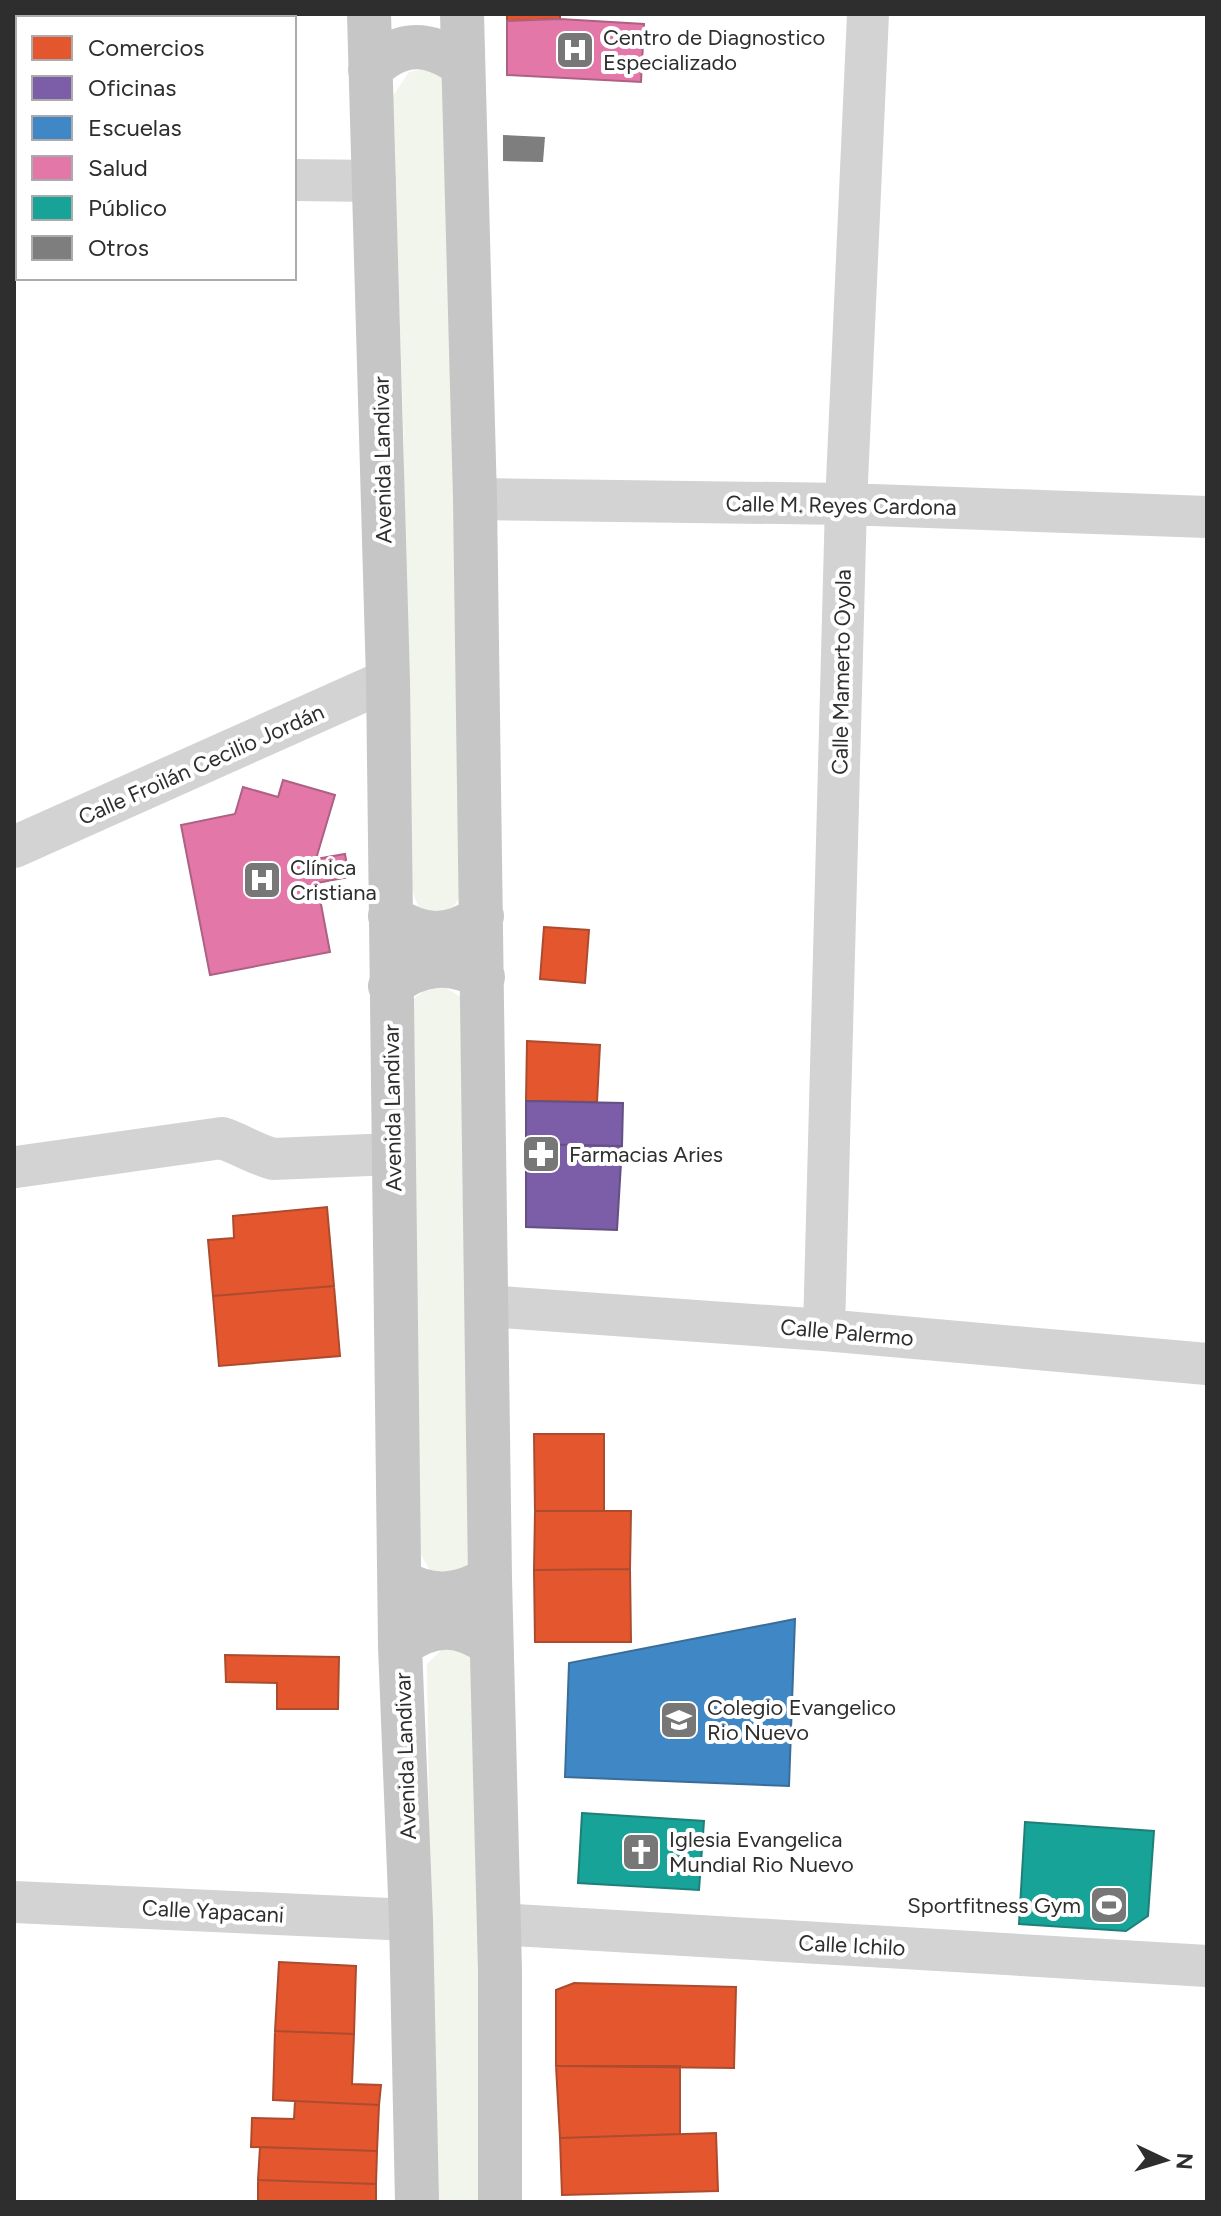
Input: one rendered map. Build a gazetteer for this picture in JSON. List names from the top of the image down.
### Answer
{
  "streets": {
    "main road": ["Avenida Landivar"],
    "street": [
      "Calle M. Reyes Cardona",
      "Calle Mamerto Oyola",
      "Calle Froilán Cecilio Jordán",
      "Calle Palermo",
      "Calle Yapacani",
      "Calle Ichilo"
    ]
  },
  "crossings": [
    ["Avenida Landivar", "Calle Froilán Cecilio Jordán"],
    ["Avenida Landivar", "Calle Yapacani"],
    ["Calle M. Reyes Cardona", "Calle Mamerto Oyola"],
    ["Calle Mamerto Oyola", "Calle Palermo"]
  ],
  "places": {
    "hospital": ["Centro de Diagnostico Especializado", "Clínica Cristiana"],
    "pharmacy": ["Farmacias Aries"],
    "school or university": ["Colegio Evangelico Rio Nuevo"],
    "church": ["Iglesia Evangelica Mundial Rio Nuevo"],
    "sports": ["Sportfitness Gym"]
  },
  "legend": [
    "Comercios",
    "Oficinas",
    "Escuelas",
    "Salud",
    "Público",
    "Otros"
  ],
  "north": "right"
}
